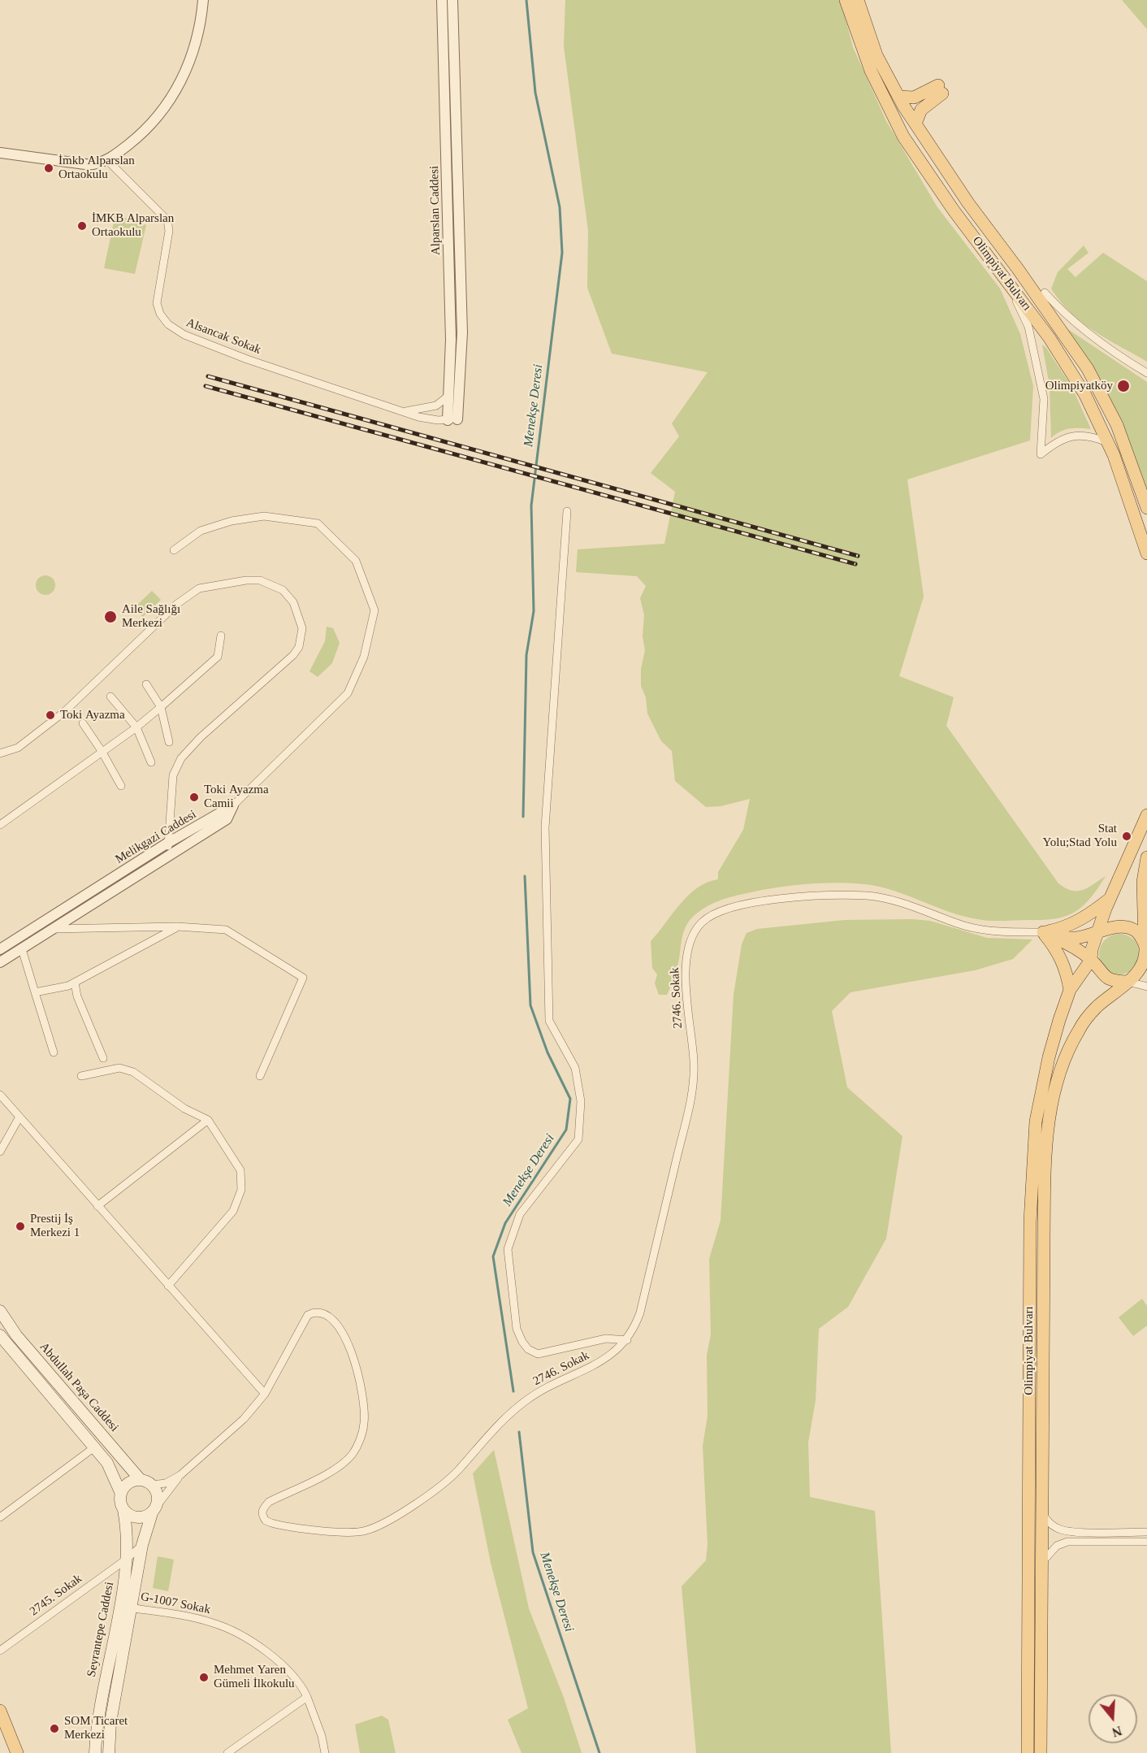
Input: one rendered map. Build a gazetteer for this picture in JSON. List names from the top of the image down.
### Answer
{
  "streets": {
    "main road": ["Olimpiyat Bulvarı", "Abdullah Paşa Caddesi", "Seyrantepe Caddesi"],
    "street": [
      "Alparslan Caddesi",
      "Alsancak Sokak",
      "Melikgazi Caddesi",
      "2746. Sokak",
      "2745. Sokak",
      "G-1007 Sokak"
    ]
  },
  "crossings": [
    ["Alparslan Caddesi", "Alsancak Sokak"],
    ["Abdullah Paşa Caddesi", "Seyrantepe Caddesi"],
    ["2745. Sokak", "Seyrantepe Caddesi"],
    ["G-1007 Sokak", "Seyrantepe Caddesi"]
  ],
  "water": ["Menekşe Deresi"],
  "places": [
    "İmkb Alparslan Ortaokulu",
    "İMKB Alparslan Ortaokulu",
    "Olimpiyatköy",
    "Aile Sağlığı Merkezi",
    "Toki Ayazma",
    "Toki Ayazma Camii",
    "Stat Yolu;Stad Yolu",
    "Prestij İş Merkezi 1",
    "Mehmet Yaren Gümeli İlkokulu",
    "SOM Ticaret Merkezi"
  ],
  "north": "bottom"
}
